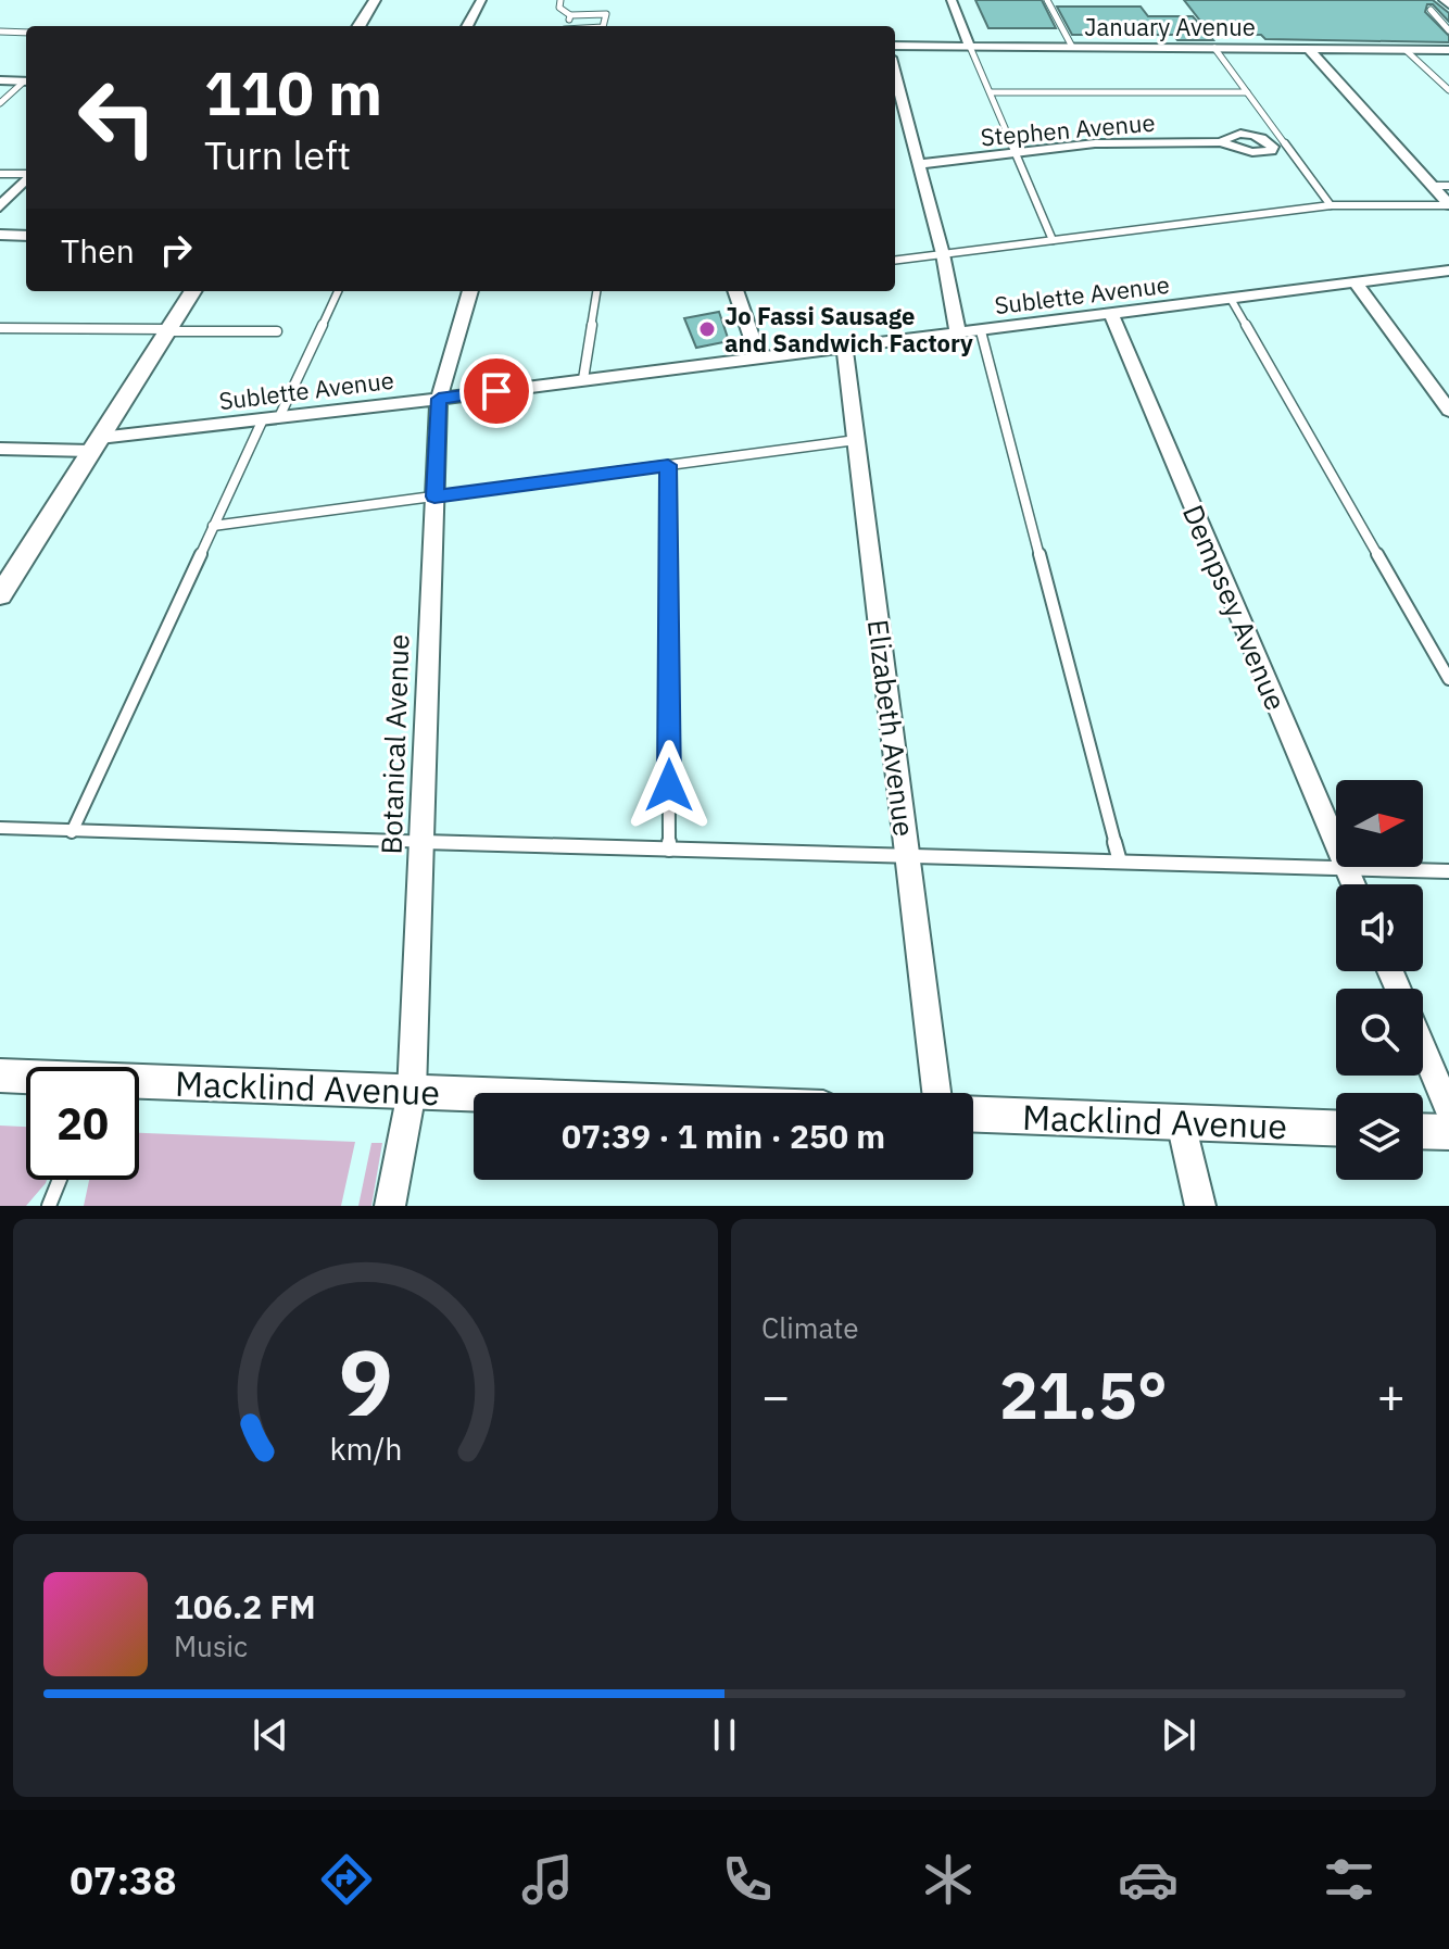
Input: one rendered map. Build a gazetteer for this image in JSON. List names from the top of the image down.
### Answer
{
  "streets": {
    "street": [
      "January Avenue",
      "Stephen Avenue",
      "Sublette Avenue",
      "Dempsey Avenue",
      "Elizabeth Avenue",
      "Botanical Avenue",
      "Macklind Avenue"
    ]
  },
  "crossings": [
    ["Sublette Avenue", "Dempsey Avenue"],
    ["Sublette Avenue", "Elizabeth Avenue"],
    ["Sublette Avenue", "Botanical Avenue"],
    ["Botanical Avenue", "Macklind Avenue"]
  ],
  "places": ["Jo Fassi Sausage and Sandwich Factory"],
  "north": "right",
  "page": {
    "turn": ["110 m", "Turn left"],
    "then": "Then",
    "limit": "20",
    "trip": "07:39 · 1 min · 250 m",
    "tile": "Climate",
    "heat": ["−", "21.5°", "+"],
    "song": ["106.2 FM", "Music"],
    "tabs": "07:38",
    "gauge": ["9", "km/h"]
  }
}
